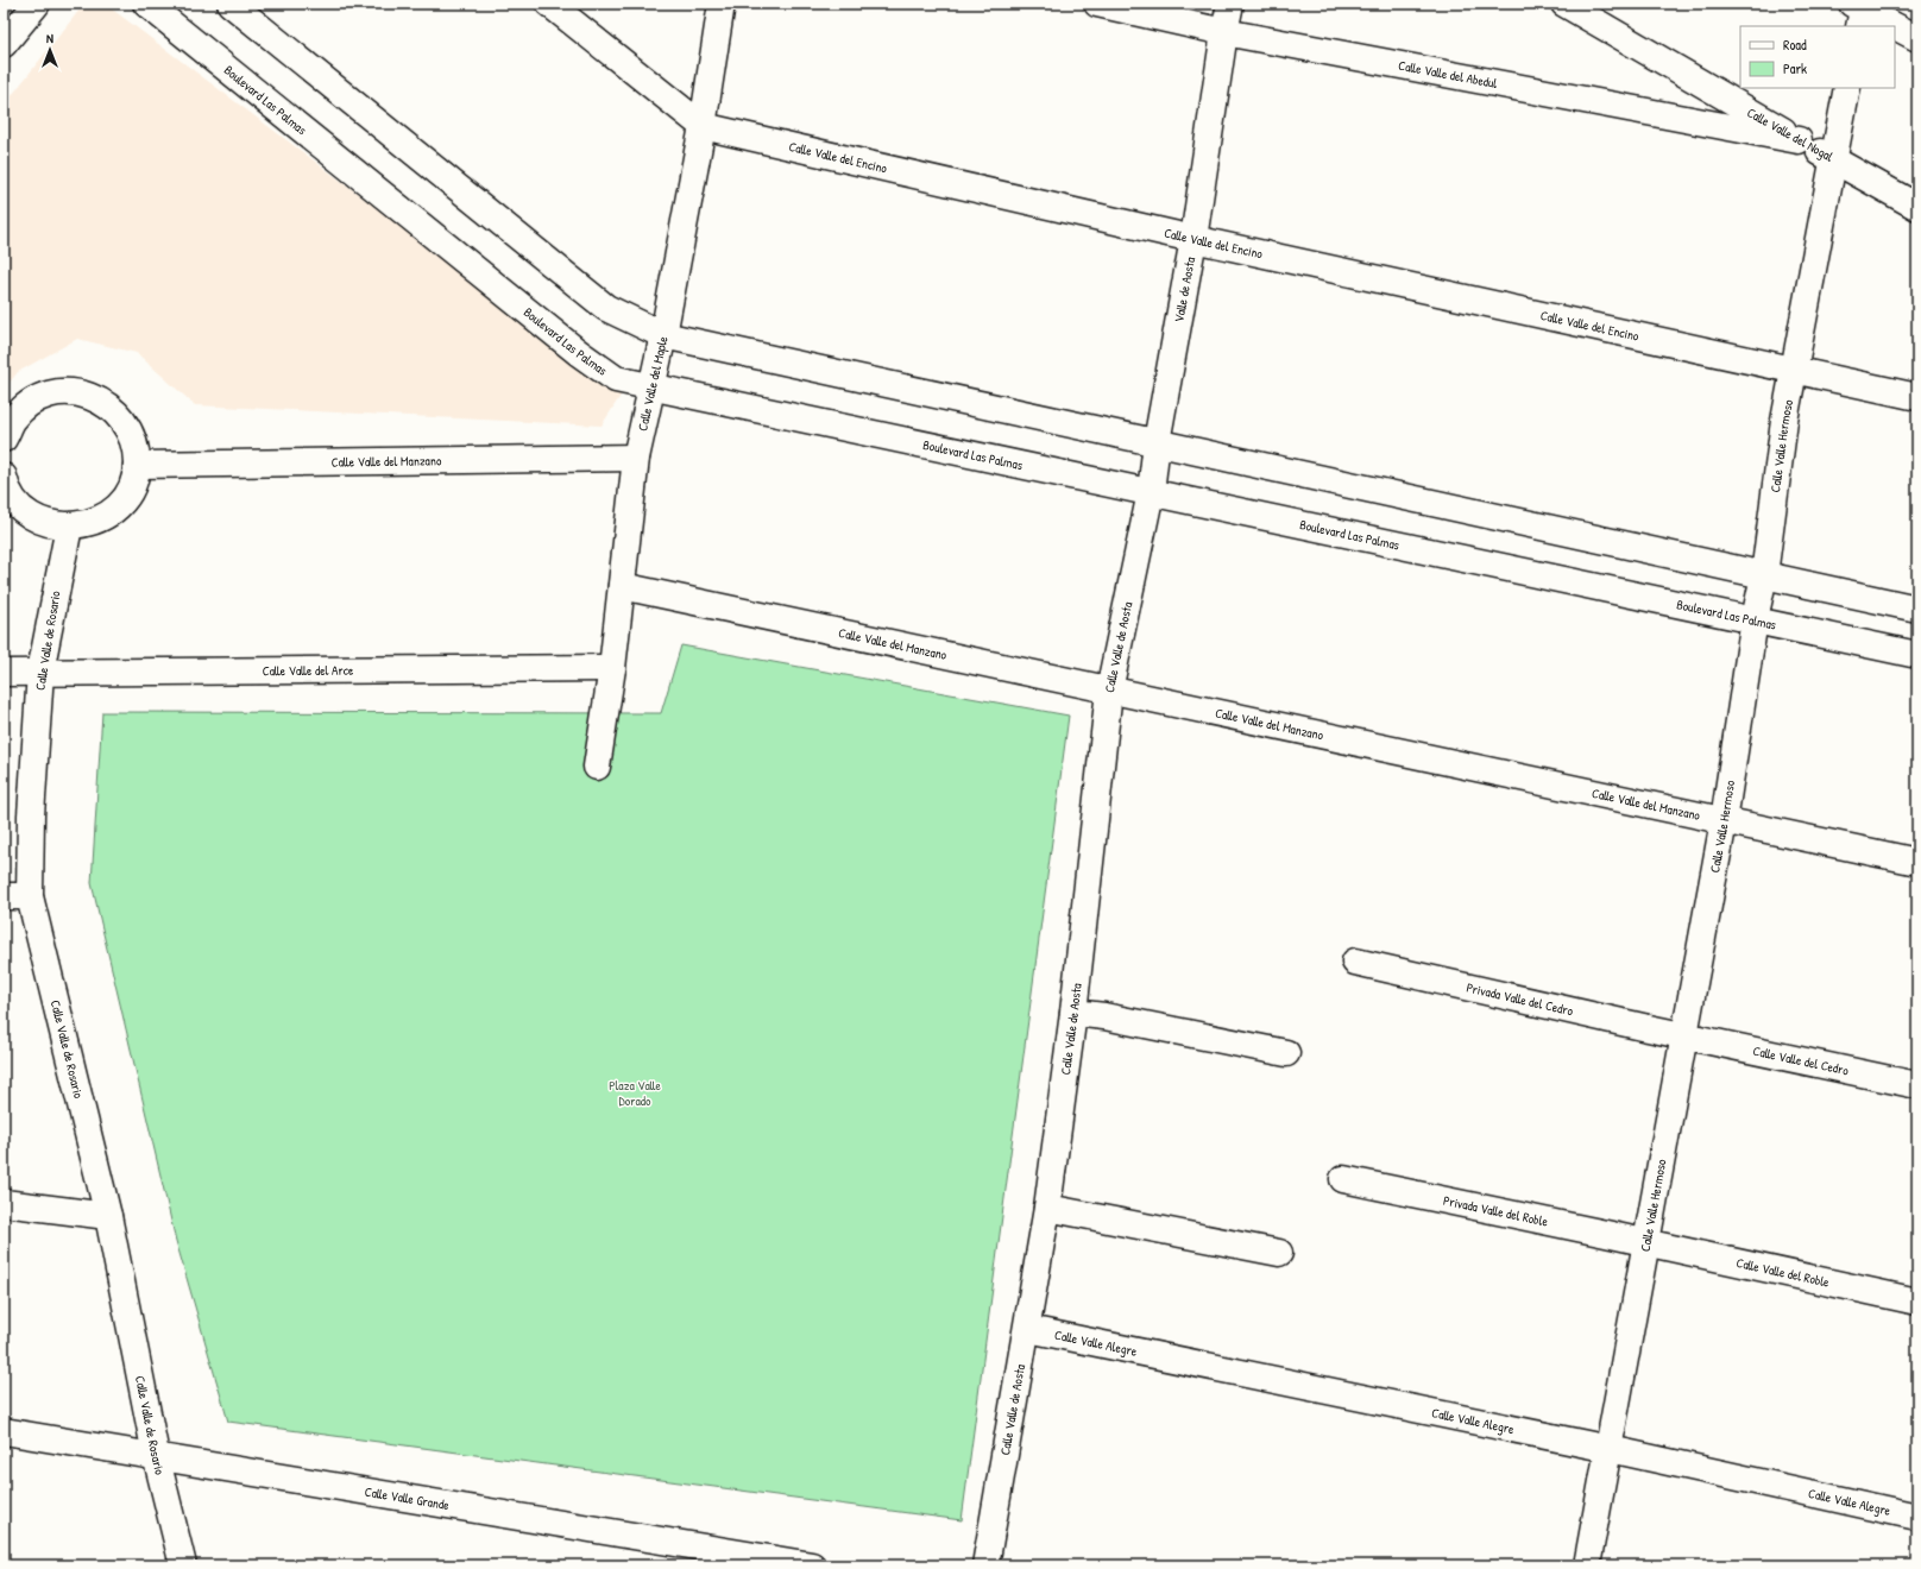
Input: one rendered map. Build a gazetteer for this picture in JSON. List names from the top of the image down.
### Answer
{
  "streets": {
    "street": [
      "Calle Valle del Abedul",
      "Boulevard Las Palmas",
      "Calle Valle del Nogal",
      "Calle Valle del Encino",
      "Valle de Aosta",
      "Calle Valle del Maple",
      "Calle Valle Hermoso",
      "Calle Valle del Manzano",
      "Calle Valle de Rosario",
      "Calle Valle de Aosta",
      "Calle Valle del Arce",
      "Privada Valle del Cedro",
      "Calle Valle del Cedro",
      "Privada Valle del Roble",
      "Calle Valle del Roble",
      "Calle Valle Alegre",
      "Calle Valle Grande"
    ]
  },
  "crossings": [
    ["Calle Valle del Abedul", "Calle Valle del Nogal"],
    ["Calle Valle del Abedul", "Valle de Aosta"],
    ["Boulevard Las Palmas", "Valle de Aosta"],
    ["Boulevard Las Palmas", "Calle Valle del Maple"],
    ["Boulevard Las Palmas", "Calle Valle Hermoso"],
    ["Boulevard Las Palmas", "Calle Valle de Aosta"],
    ["Calle Valle del Nogal", "Calle Valle Hermoso"],
    ["Calle Valle del Encino", "Valle de Aosta"],
    ["Calle Valle del Encino", "Calle Valle del Maple"],
    ["Calle Valle del Encino", "Calle Valle Hermoso"],
    ["Valle de Aosta", "Calle Valle de Aosta"],
    ["Calle Valle del Maple", "Calle Valle del Manzano"],
    ["Calle Valle del Maple", "Calle Valle del Arce"],
    ["Calle Valle Hermoso", "Calle Valle del Manzano"],
    ["Calle Valle Hermoso", "Privada Valle del Cedro"],
    ["Calle Valle Hermoso", "Calle Valle del Cedro"],
    ["Calle Valle Hermoso", "Privada Valle del Roble"],
    ["Calle Valle Hermoso", "Calle Valle del Roble"],
    ["Calle Valle Hermoso", "Calle Valle Alegre"],
    ["Calle Valle del Manzano", "Calle Valle de Aosta"],
    ["Calle Valle de Rosario", "Calle Valle del Arce"],
    ["Calle Valle de Rosario", "Calle Valle Grande"],
    ["Calle Valle de Aosta", "Calle Valle Alegre"],
    ["Privada Valle del Cedro", "Calle Valle del Cedro"],
    ["Privada Valle del Roble", "Calle Valle del Roble"]
  ],
  "parks": ["Plaza Valle Dorado"],
  "legend": ["Road", "Park"],
  "north": "top"
}
